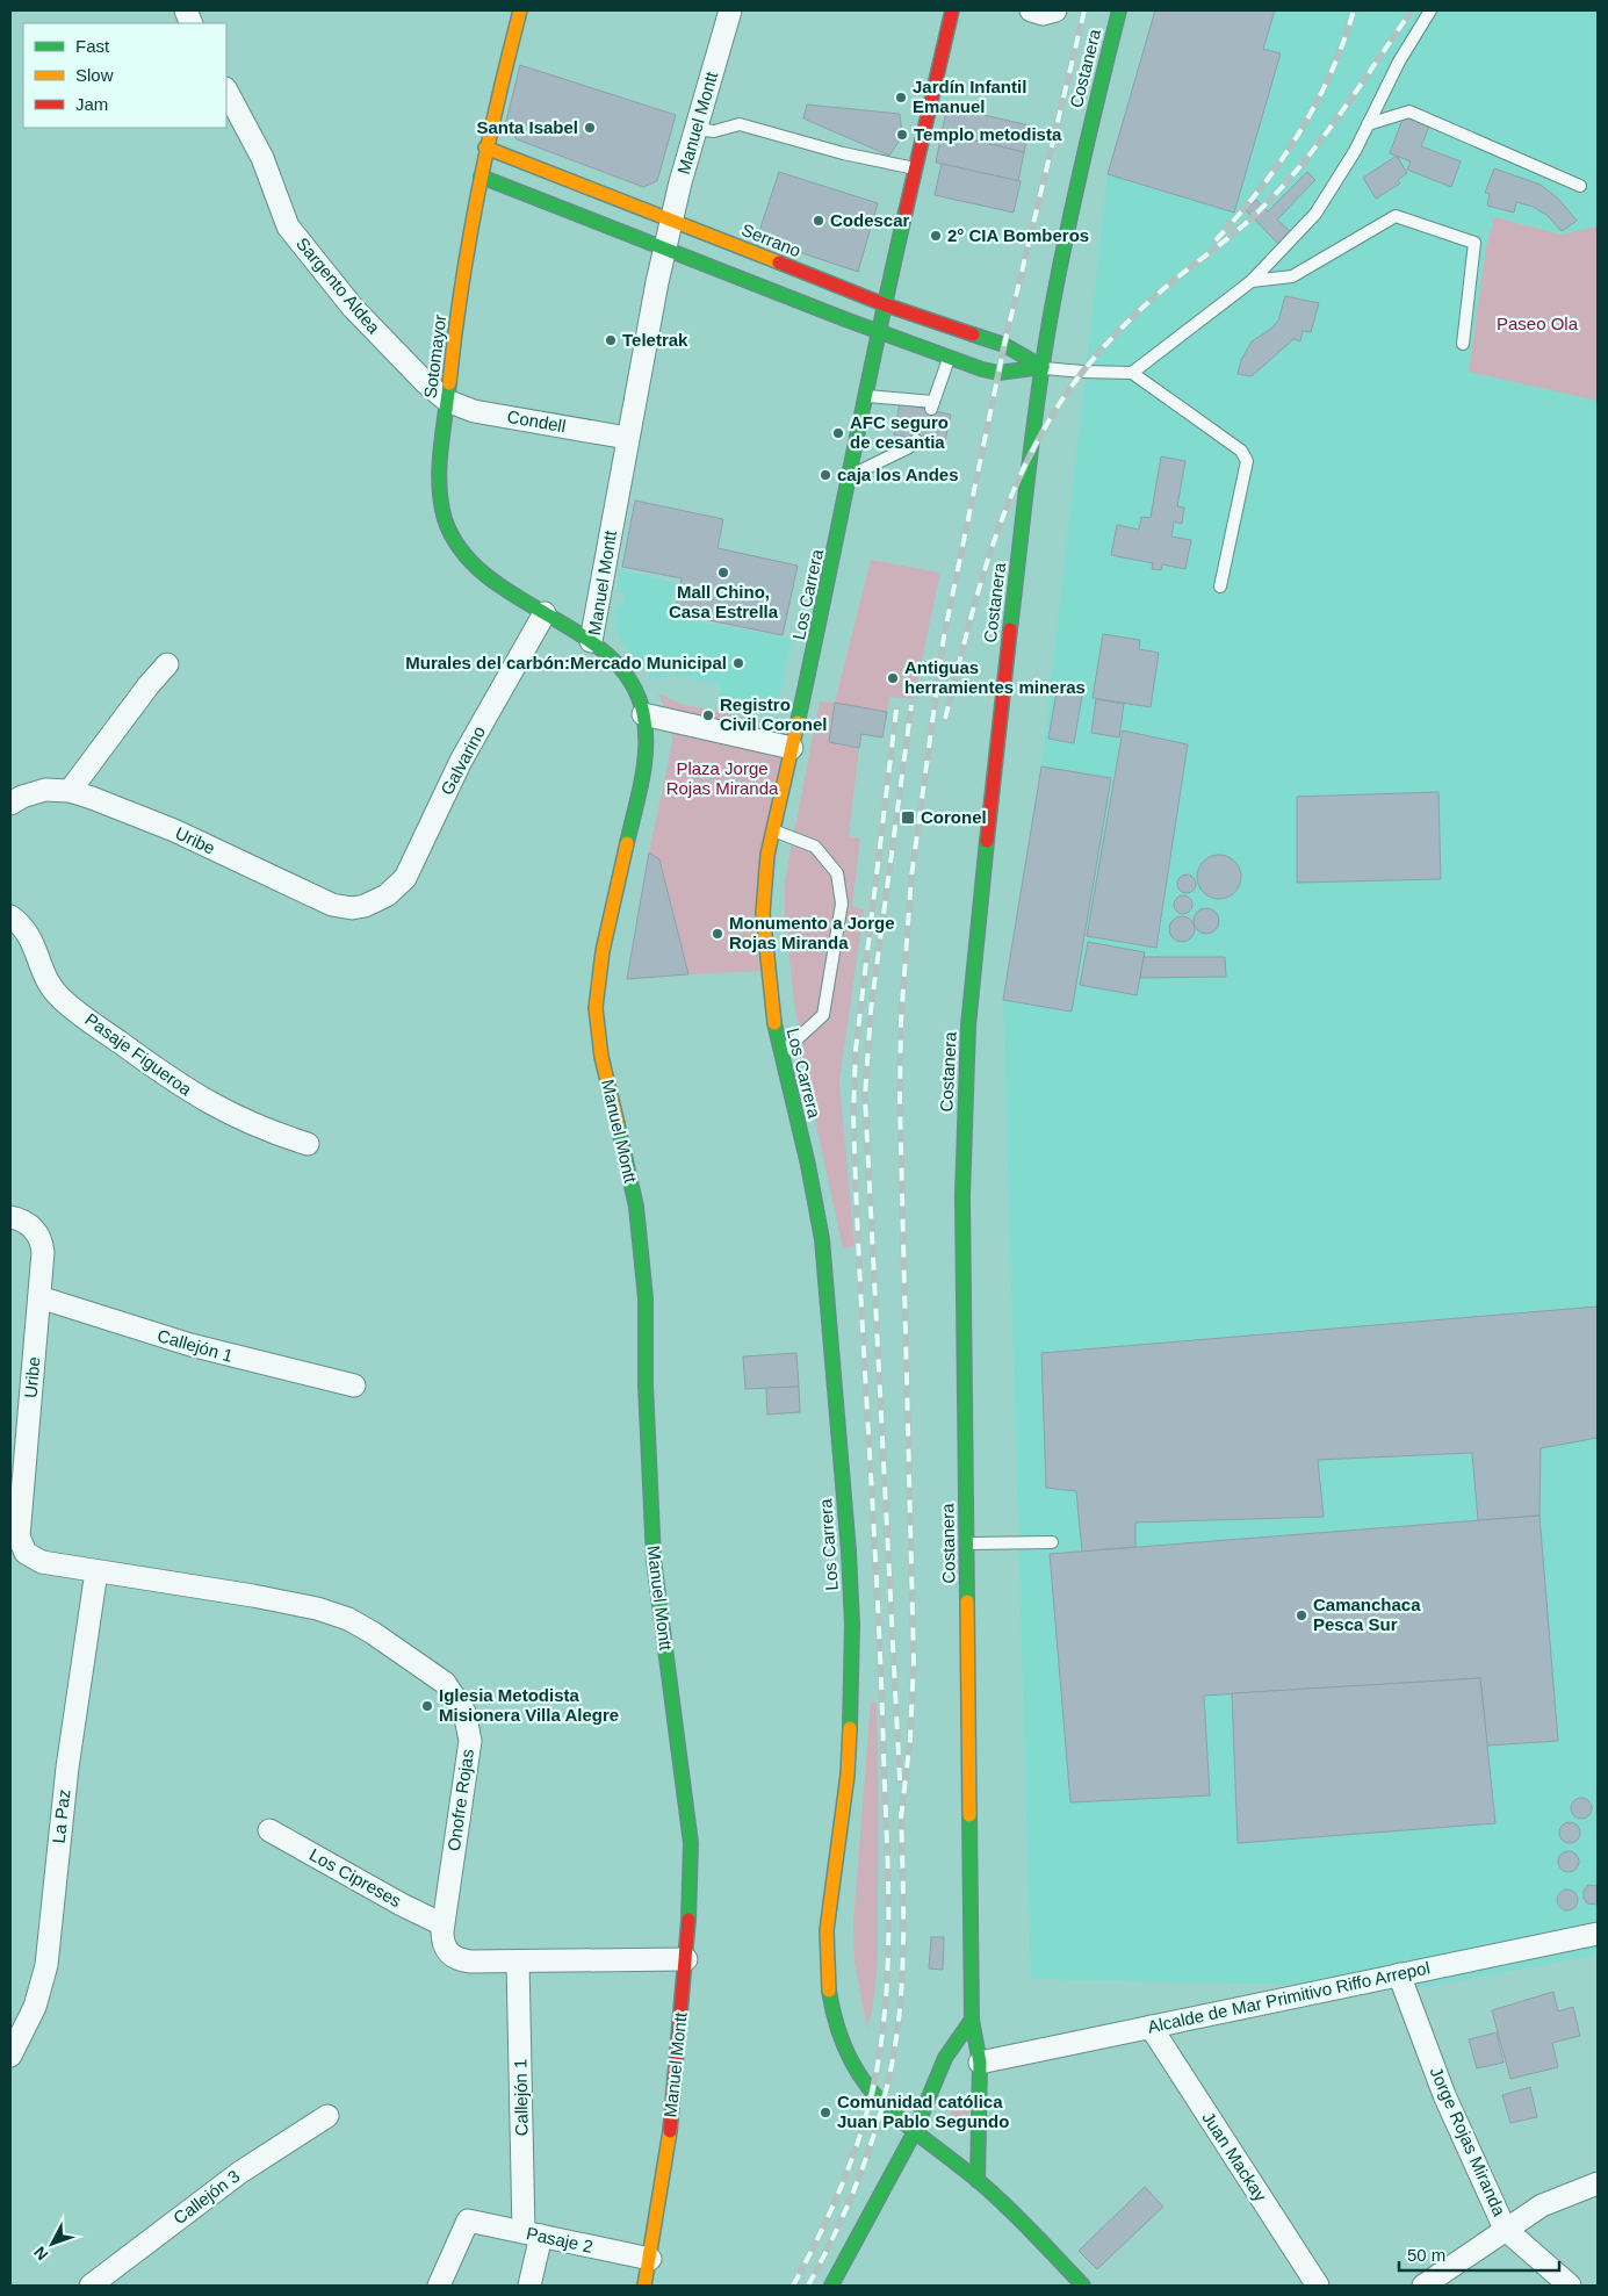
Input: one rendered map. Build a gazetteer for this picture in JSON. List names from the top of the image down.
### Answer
{
  "streets": {
    "main road": [
      "Costanera",
      "Manuel Montt",
      "Serrano",
      "Sotomayor",
      "Los Carrera"
    ],
    "street": [
      "Sargento Aldea",
      "Condell",
      "Galvarino",
      "Uribe",
      "Pasaje Figueroa",
      "Callejón 1",
      "Onofre Rojas",
      "La Paz",
      "Los Cipreses",
      "Alcalde de Mar Primitivo Riffo Arrepol",
      "Jorge Rojas Miranda",
      "Juan Mackay",
      "Callejón 3",
      "Pasaje 2"
    ]
  },
  "crossings": [
    ["Costanera", "Serrano"],
    ["Costanera", "Los Carrera"],
    ["Costanera", "Alcalde de Mar Primitivo Riffo Arrepol"],
    ["Manuel Montt", "Serrano"],
    ["Manuel Montt", "Sotomayor"],
    ["Manuel Montt", "Condell"],
    ["Manuel Montt", "Onofre Rojas"],
    ["Manuel Montt", "Pasaje 2"],
    ["Serrano", "Sotomayor"],
    ["Serrano", "Los Carrera"],
    ["Sargento Aldea", "Sotomayor"],
    ["Sargento Aldea", "Condell"],
    ["Sotomayor", "Condell"],
    ["Sotomayor", "Galvarino"],
    ["Galvarino", "Uribe"],
    ["Uribe", "Callejón 1"],
    ["Uribe", "Onofre Rojas"],
    ["Callejón 1", "Onofre Rojas"],
    ["Callejón 1", "Pasaje 2"],
    ["Onofre Rojas", "La Paz"],
    ["Onofre Rojas", "Los Cipreses"],
    ["Alcalde de Mar Primitivo Riffo Arrepol", "Jorge Rojas Miranda"],
    ["Alcalde de Mar Primitivo Riffo Arrepol", "Juan Mackay"]
  ],
  "parks": ["Paseo Ola", "Plaza Jorge Rojas Miranda"],
  "places": {
    "other": [
      "Jardín Infantil Emanuel",
      "Santa Isabel",
      "Templo metodista",
      "Codescar",
      "2° CIA Bomberos",
      "Teletrak",
      "AFC seguro de cesantia",
      "caja los Andes",
      "Mall Chino, Casa Estrella",
      "Murales del carbón:Mercado Municipal",
      "Antiguas herramientes mineras",
      "Registro Civil Coronel",
      "Monumento a Jorge Rojas Miranda",
      "Camanchaca Pesca Sur",
      "Iglesia Metodista Misionera Villa Alegre",
      "Comunidad católica Juan Pablo Segundo"
    ],
    "transit": ["Coronel"]
  },
  "legend": ["Fast", "Slow", "Jam"],
  "scale_bar": "50 m",
  "north": "bottom left"
}
